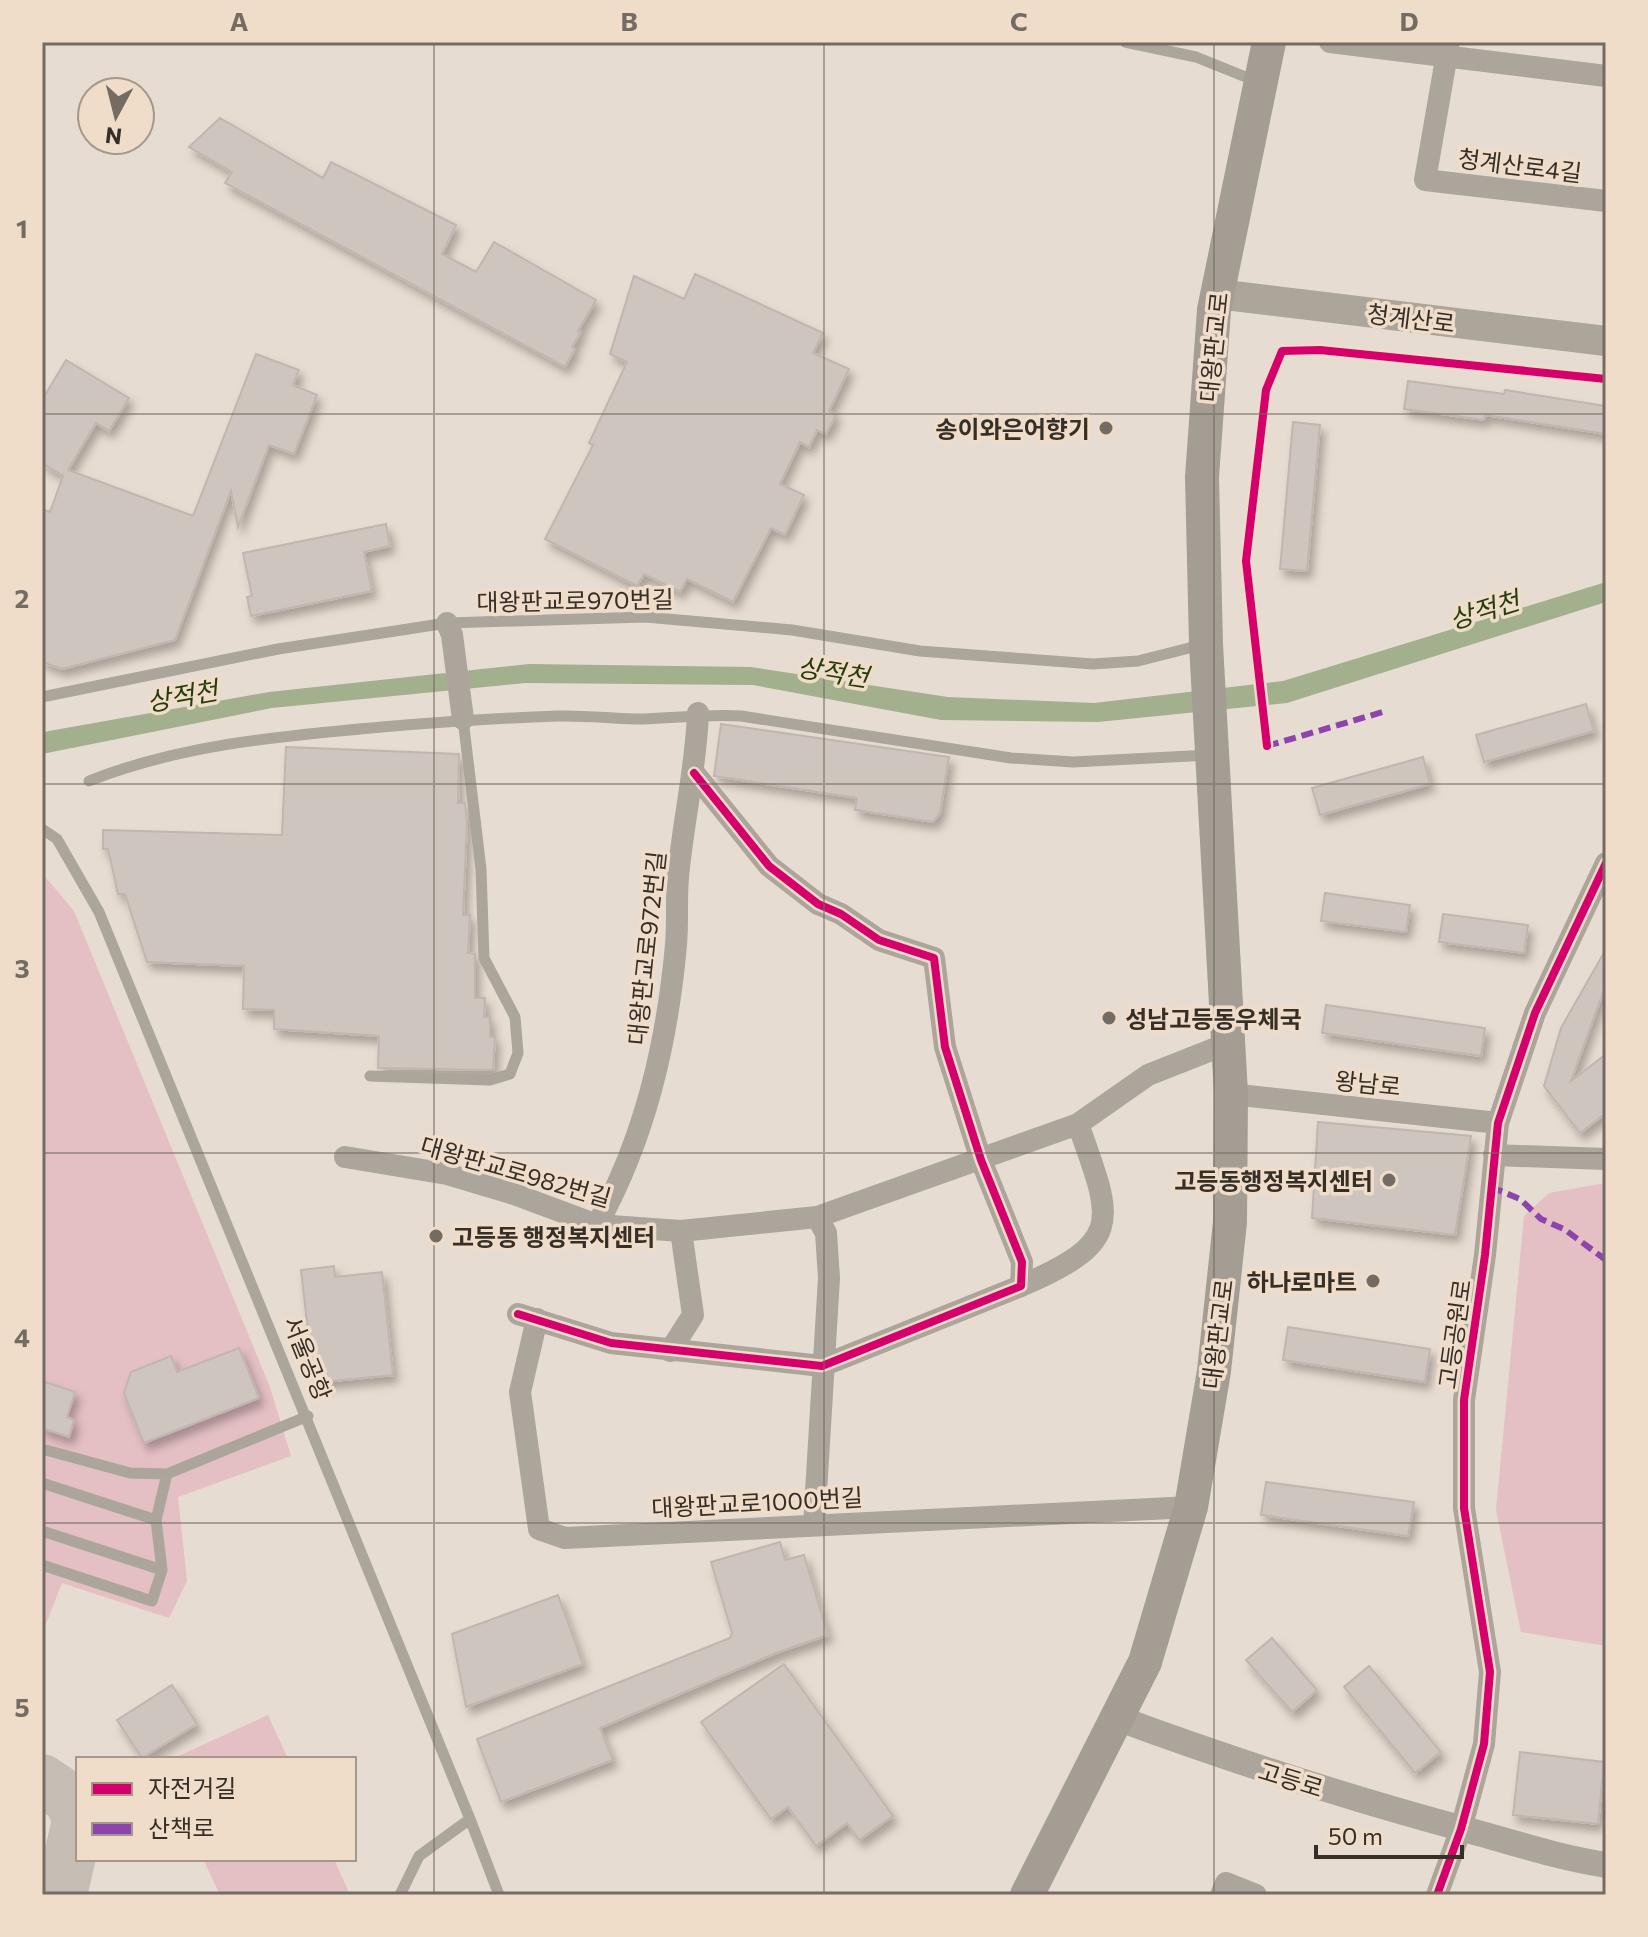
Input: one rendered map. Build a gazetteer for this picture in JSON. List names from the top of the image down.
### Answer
{
  "streets": {
    "main road": ["청계산로", "대왕판교로"],
    "street": [
      "청계산로4길",
      "대왕판교로972번길",
      "왕남로",
      "대왕판교로982번길",
      "고등공원로",
      "대왕판교로1000번길",
      "고등로"
    ],
    "lane": ["대왕판교로970번길", "서울공항"]
  },
  "crossings": [
    ["청계산로", "대왕판교로"],
    ["대왕판교로", "대왕판교로970번길"],
    ["대왕판교로", "왕남로"],
    ["대왕판교로", "대왕판교로982번길"],
    ["대왕판교로", "대왕판교로1000번길"],
    ["대왕판교로", "고등로"],
    ["대왕판교로972번길", "대왕판교로982번길"],
    ["왕남로", "고등공원로"],
    ["고등공원로", "고등로"]
  ],
  "water": ["상적천"],
  "places": [
    "송이와은어향기",
    "성남고등동우체국",
    "고등동행정복지센터",
    "고등동 행정복지센터",
    "하나로마트"
  ],
  "legend": ["자전거길", "산책로"],
  "scale_bar": "50 m",
  "north": "bottom",
  "grid": {
    "columns": [
      "A",
      "B",
      "C",
      "D"
    ],
    "rows": [
      "1",
      "2",
      "3",
      "4",
      "5"
    ]
  }
}
